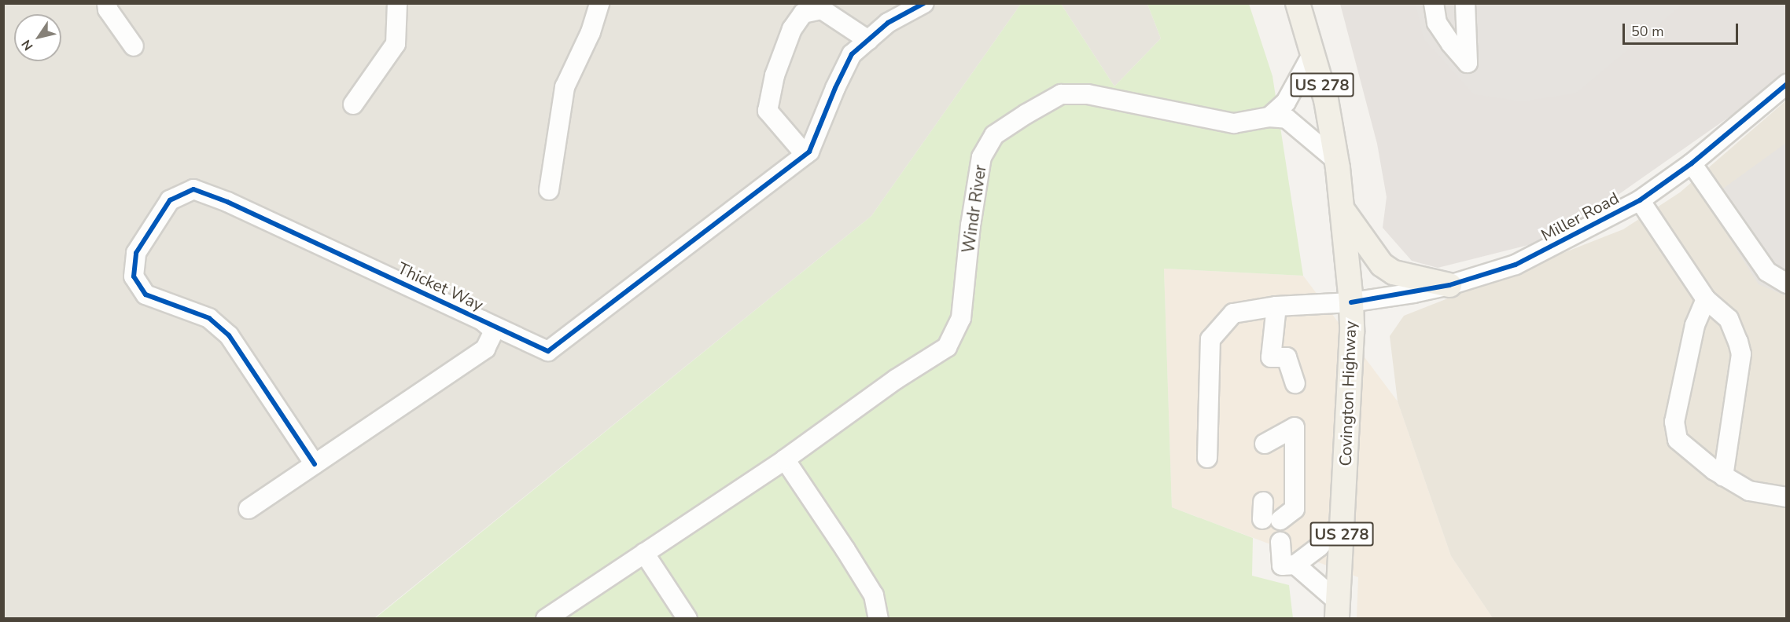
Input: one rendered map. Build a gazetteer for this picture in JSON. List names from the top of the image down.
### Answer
{
  "streets": {
    "main road": ["US 278", "Covington Highway"],
    "street": ["Windr River", "Miller Road", "Thicket Way"]
  },
  "crossings": [
    ["Miller Road", "Covington Highway"]
  ],
  "scale_bar": "50 m",
  "north": "bottom left"
}
